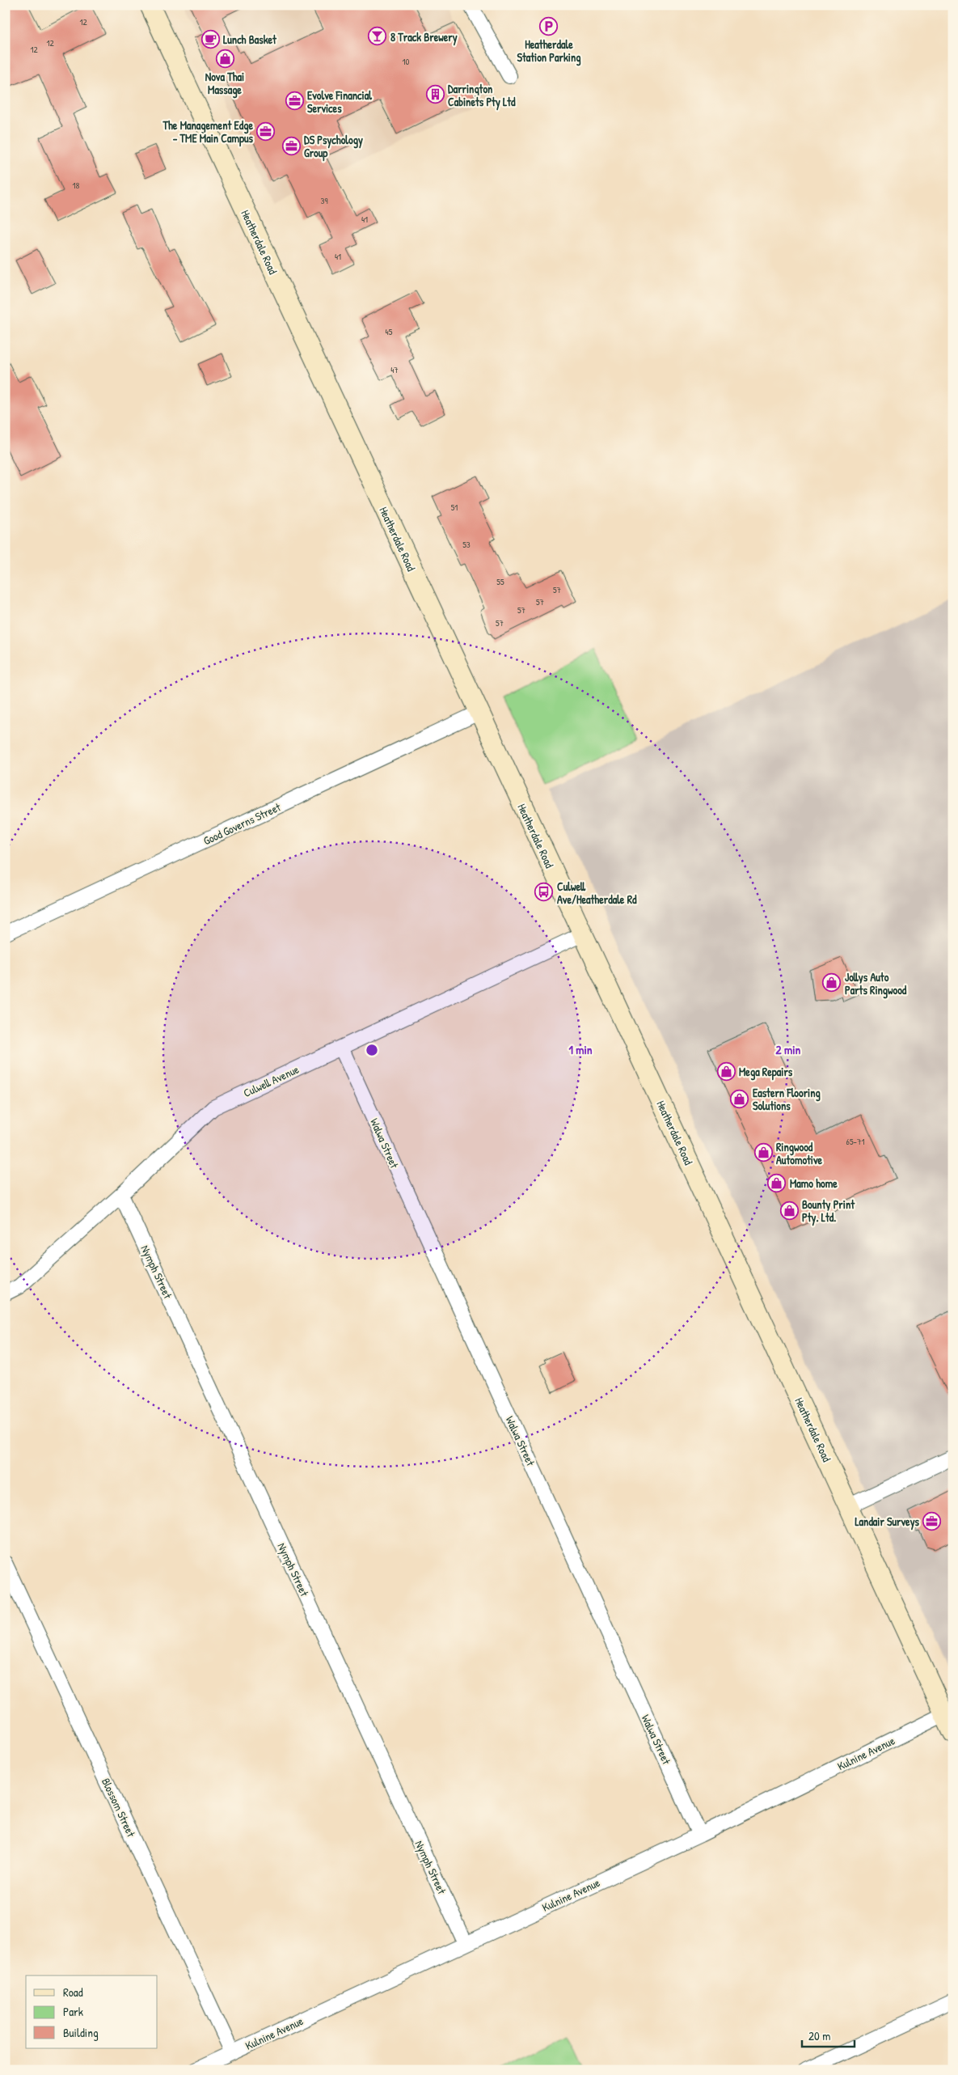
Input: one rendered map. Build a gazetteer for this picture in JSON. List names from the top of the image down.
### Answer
{
  "streets": {
    "main road": ["Heatherdale Road"],
    "street": [
      "Good Governs Street",
      "Culwell Avenue",
      "Walwa Street",
      "Nymph Street",
      "Kulnine Avenue",
      "Blossom Street"
    ]
  },
  "crossings": [
    ["Heatherdale Road", "Good Governs Street"],
    ["Heatherdale Road", "Culwell Avenue"],
    ["Heatherdale Road", "Kulnine Avenue"],
    ["Culwell Avenue", "Walwa Street"],
    ["Culwell Avenue", "Nymph Street"],
    ["Walwa Street", "Kulnine Avenue"],
    ["Nymph Street", "Kulnine Avenue"],
    ["Kulnine Avenue", "Blossom Street"]
  ],
  "places": {
    "parking": ["Heatherdale Station Parking"],
    "bar": ["8 Track Brewery"],
    "cafe": ["Lunch Basket"],
    "shop": [
      "Nova Thai Massage",
      "Jollys Auto Parts Ringwood",
      "Mega Repairs",
      "Eastern Flooring Solutions",
      "Ringwood Automotive",
      "Mamo home",
      "Bounty Print Pty. Ltd."
    ],
    "building": ["Darrington Cabinets Pty Ltd"],
    "office": [
      "Evolve Financial Services",
      "The Management Edge - TME Main Campus",
      "DS Psychology Group",
      "Landair Surveys"
    ],
    "bus stop": ["Culwell Ave/Heatherdale Rd"]
  },
  "house_numbers": [
    "12",
    "12",
    "12",
    "10",
    "18",
    "39",
    "41",
    "41",
    "45",
    "47",
    "51",
    "53",
    "55",
    "57",
    "57",
    "57",
    "57",
    "65-71"
  ],
  "legend": ["Road", "Park", "Building"],
  "scale_bar": "20 m",
  "rings": ["1 min", "2 min"]
}
